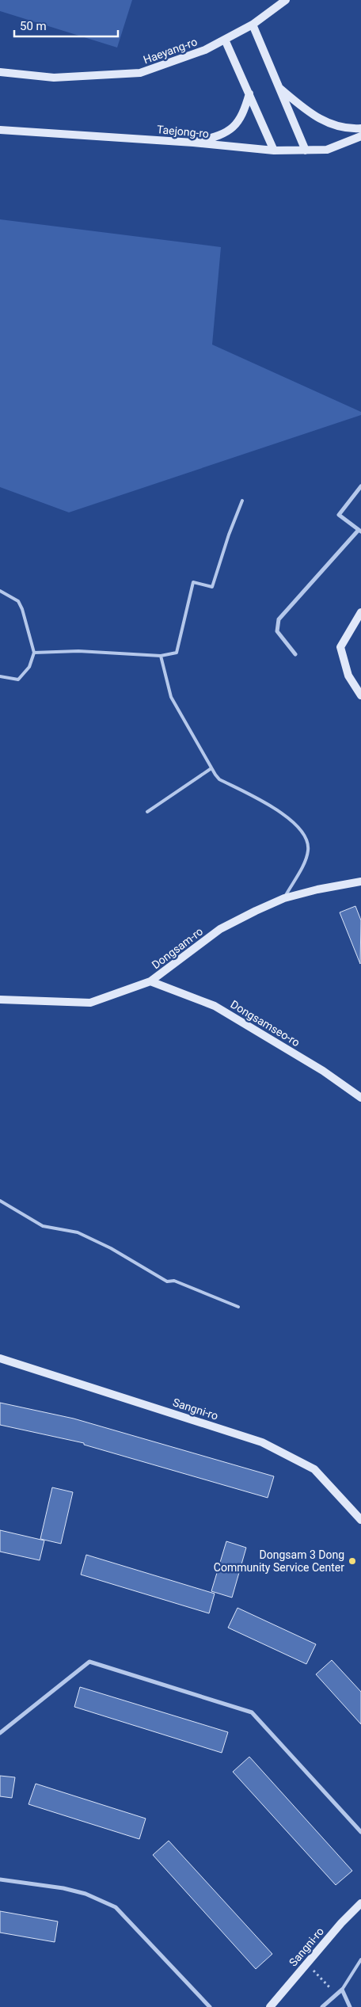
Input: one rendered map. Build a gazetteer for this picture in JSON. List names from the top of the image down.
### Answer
{
  "streets": {
    "main road": [
      "Haeyang-ro",
      "Taejong-ro",
      "Dongsam-ro",
      "Dongsamseo-ro",
      "Sangni-ro"
    ]
  },
  "crossings": [
    ["Dongsam-ro", "Dongsamseo-ro"]
  ],
  "places": ["Dongsam 3 Dong Community Service Center"],
  "scale_bar": "50 m"
}
